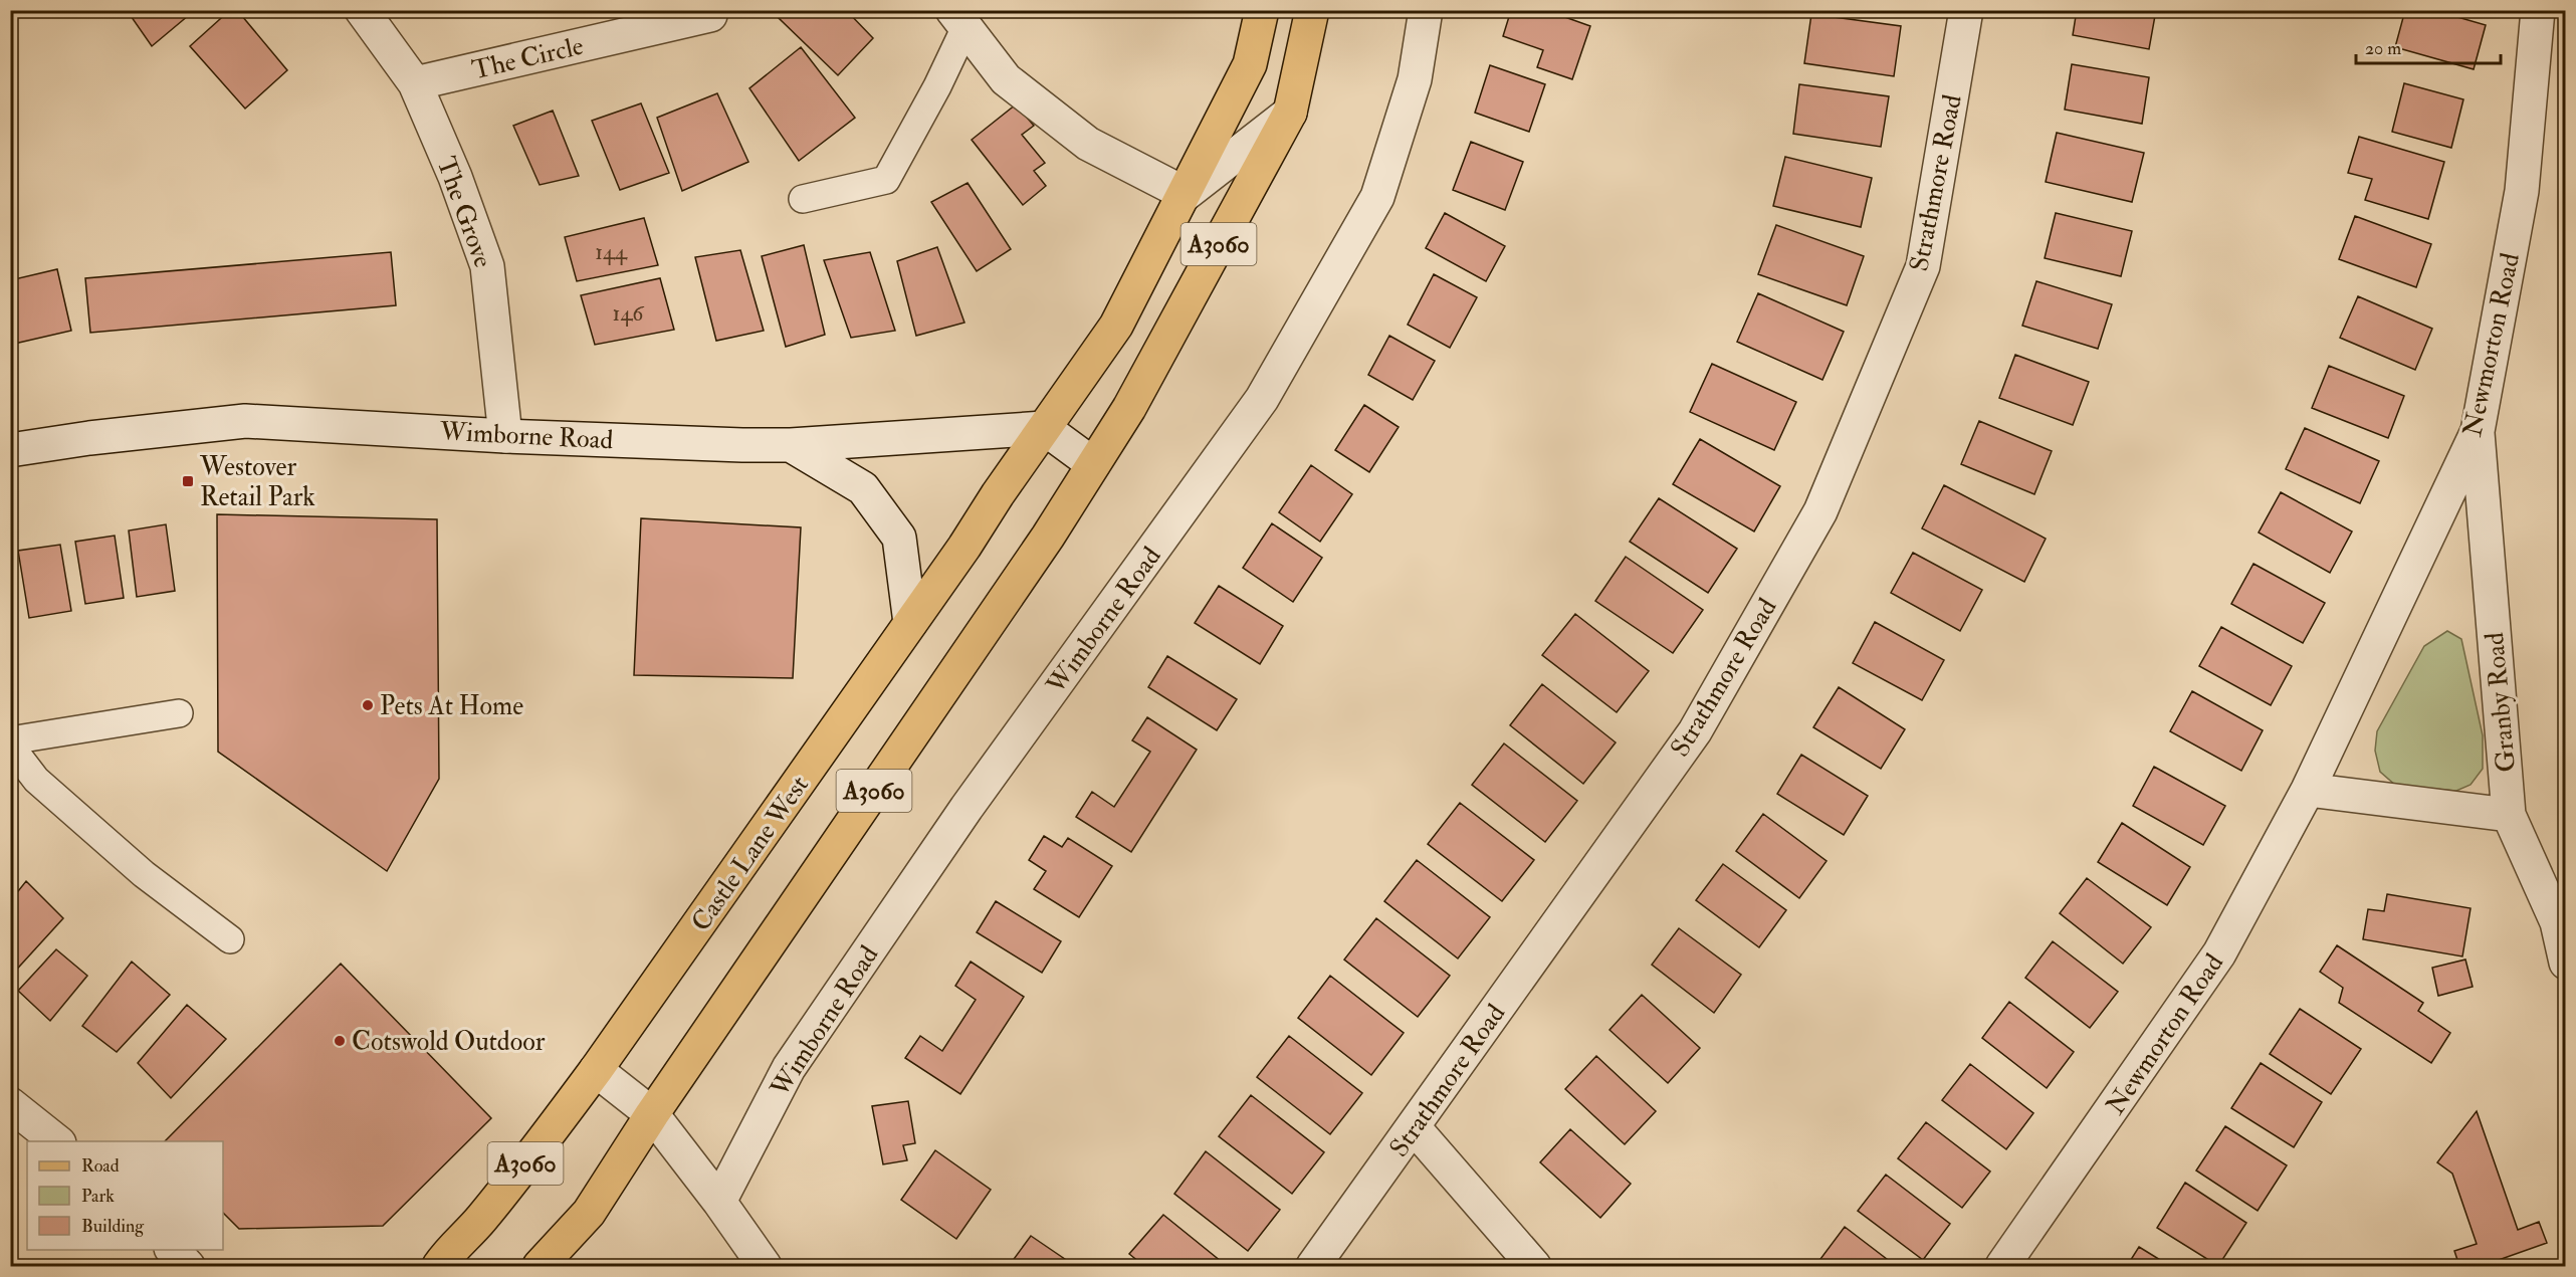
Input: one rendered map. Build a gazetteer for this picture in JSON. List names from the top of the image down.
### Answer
{
  "streets": {
    "main road": ["A3060", "Castle Lane West"],
    "street": [
      "The Circle",
      "Strathmore Road",
      "The Grove",
      "Newmorton Road",
      "Wimborne Road",
      "Granby Road"
    ]
  },
  "crossings": [
    ["The Circle", "The Grove"],
    ["The Grove", "Wimborne Road"],
    ["A3060", "Wimborne Road"],
    ["A3060", "Castle Lane West"],
    ["Newmorton Road", "Granby Road"],
    ["Wimborne Road", "Castle Lane West"]
  ],
  "places": {
    "transit": ["Westover Retail Park"],
    "other": ["Pets At Home", "Cotswold Outdoor"]
  },
  "house_numbers": ["144", "146"],
  "legend": ["Road", "Park", "Building"],
  "scale_bar": "20 m"
}
